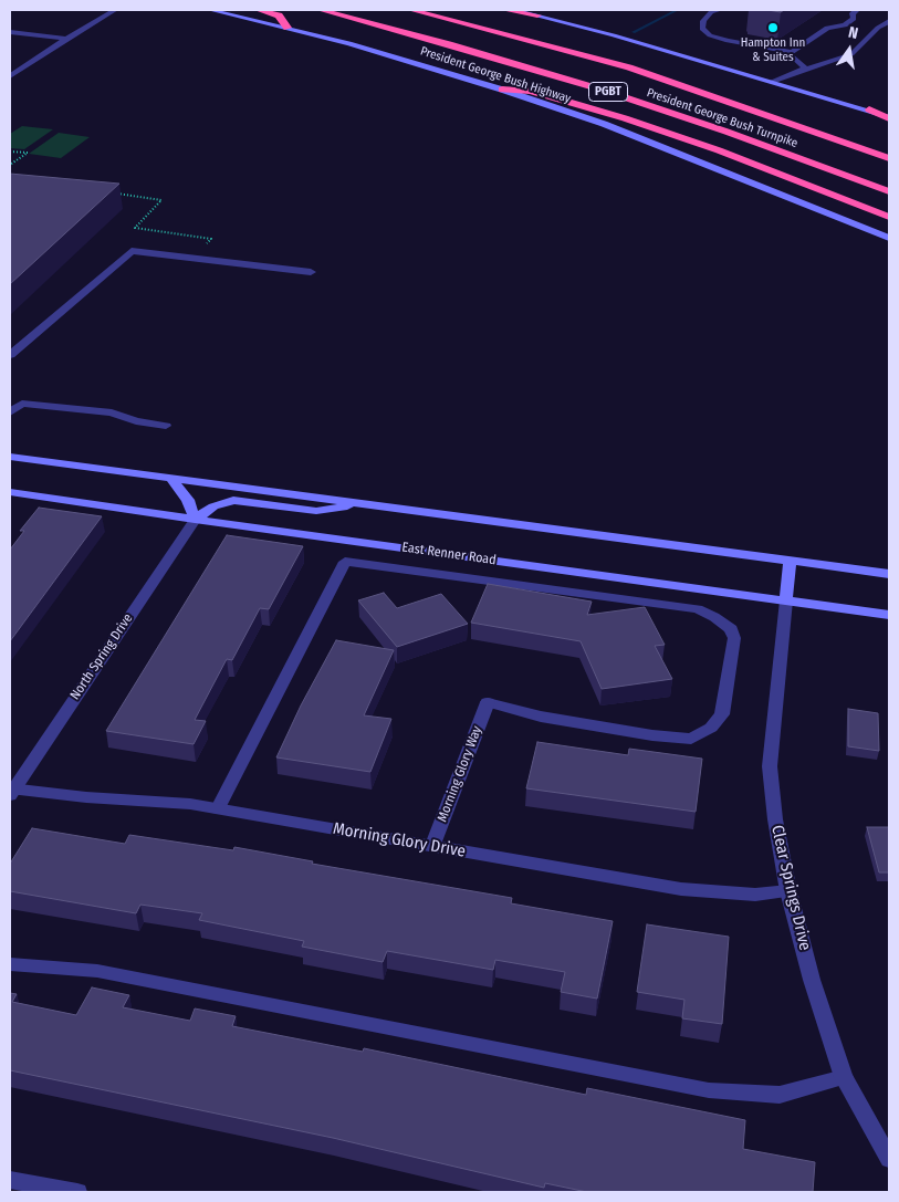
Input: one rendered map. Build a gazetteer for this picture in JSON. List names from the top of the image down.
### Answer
{
  "streets": {
    "highway": ["PGBT", "President George Bush Turnpike"],
    "main road": ["President George Bush Highway", "East Renner Road"],
    "street": [
      "North Spring Drive",
      "Morning Glory Way",
      "Morning Glory Drive",
      "Clear Springs Drive"
    ]
  },
  "crossings": [
    ["East Renner Road", "North Spring Drive"],
    ["East Renner Road", "Clear Springs Drive"],
    ["North Spring Drive", "Morning Glory Drive"],
    ["Morning Glory Way", "Morning Glory Drive"],
    ["Morning Glory Drive", "Clear Springs Drive"]
  ],
  "places": ["Hampton Inn & Suites"],
  "north": "top"
}
